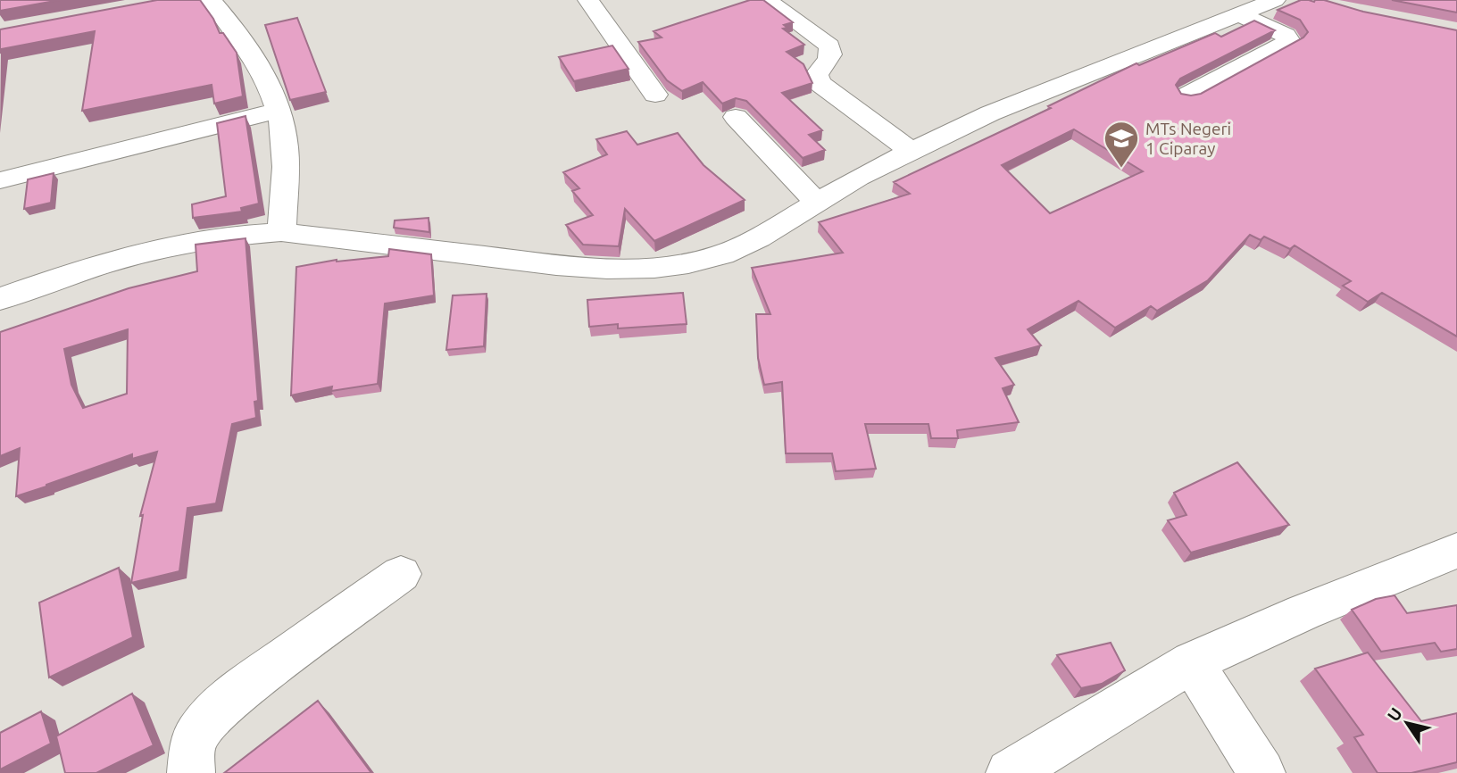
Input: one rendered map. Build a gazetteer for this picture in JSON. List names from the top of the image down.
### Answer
{
  "places": {
    "school or university": ["MTs Negeri 1 Ciparay"]
  },
  "north": "top left"
}
